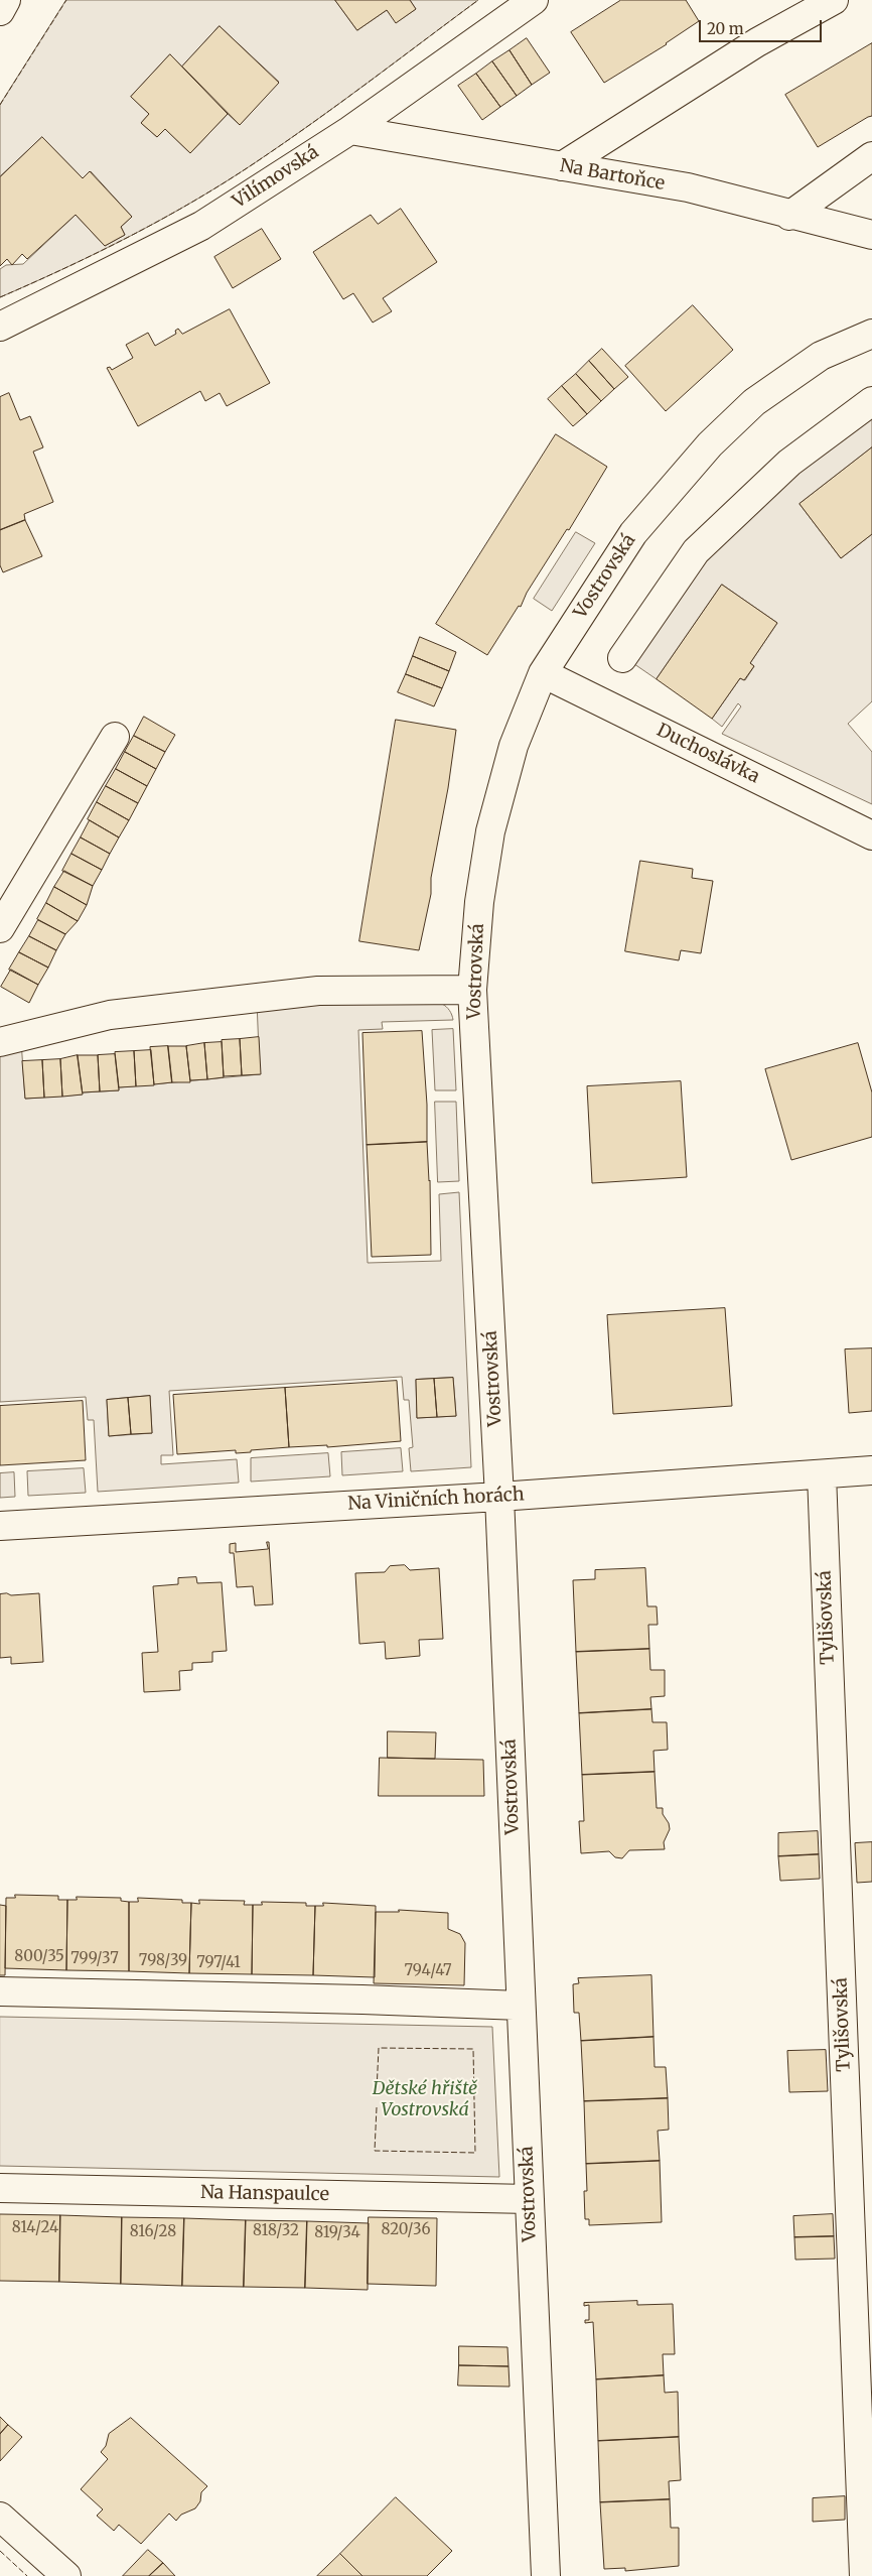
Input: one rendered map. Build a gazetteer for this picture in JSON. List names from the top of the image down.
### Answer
{
  "streets": {
    "street": [
      "Na Bartoňce",
      "Vilímovská",
      "Vostrovská",
      "Duchoslávka",
      "Na Viničních horách",
      "Tylišovská",
      "Na Hanspaulce"
    ]
  },
  "crossings": [
    ["Na Bartoňce", "Vilímovská"],
    ["Vostrovská", "Duchoslávka"],
    ["Vostrovská", "Na Viničních horách"],
    ["Vostrovská", "Na Hanspaulce"],
    ["Na Viničních horách", "Tylišovská"]
  ],
  "parks": ["Dětské hřiště Vostrovská"],
  "house_numbers": [
    "800/35",
    "799/37",
    "798/39",
    "797/41",
    "794/47",
    "814/24",
    "820/36",
    "818/32",
    "816/28",
    "819/34"
  ],
  "scale_bar": "20 m"
}
